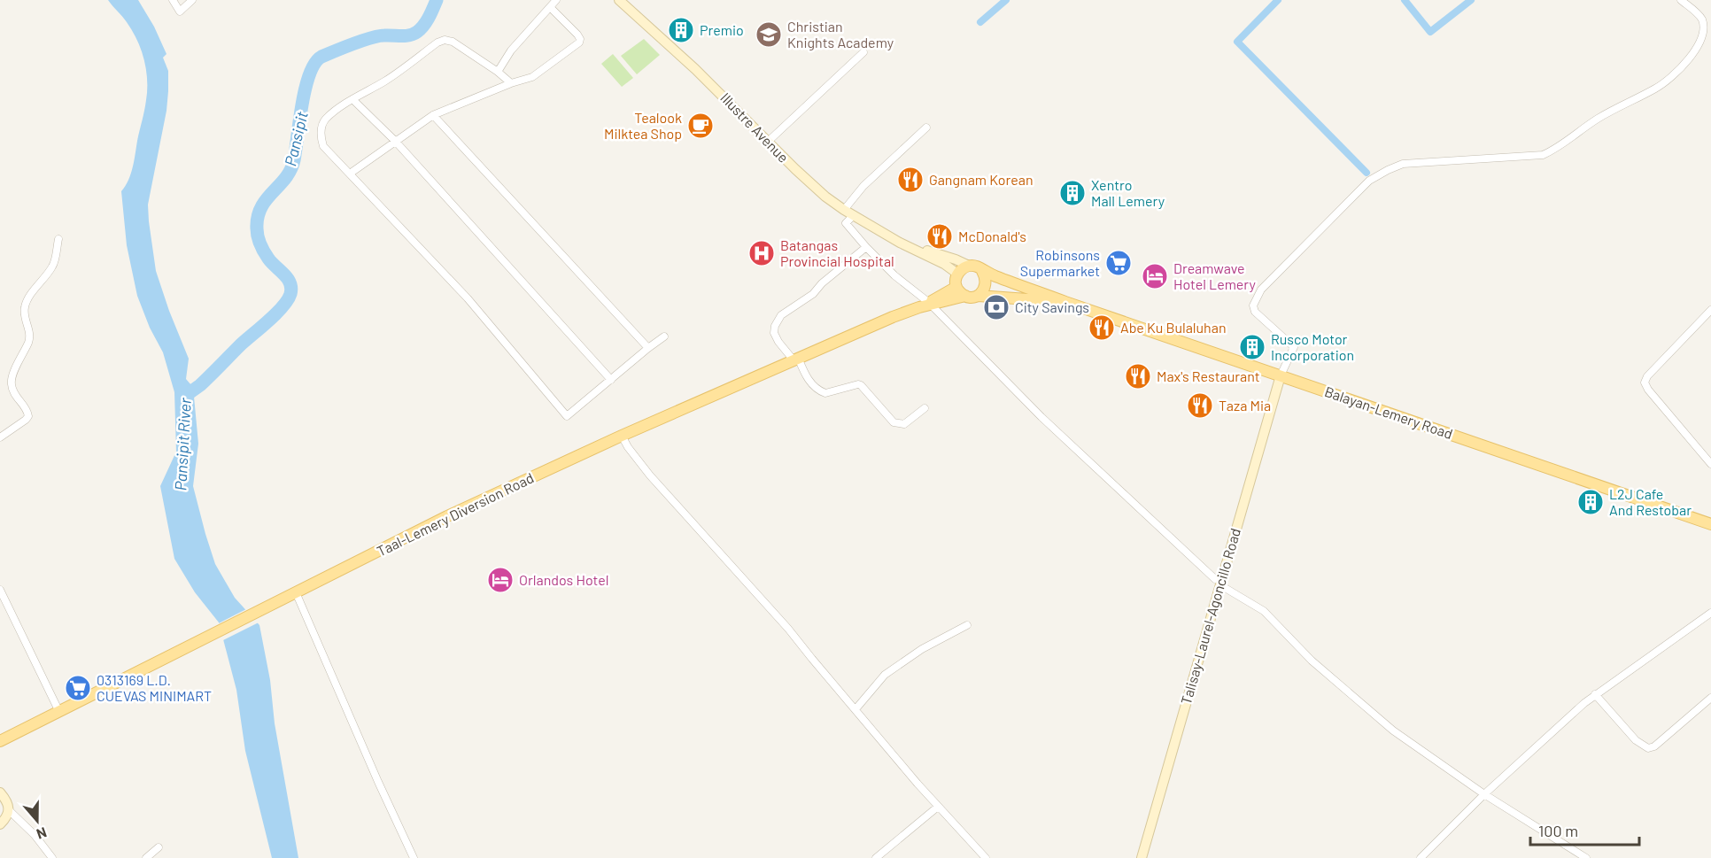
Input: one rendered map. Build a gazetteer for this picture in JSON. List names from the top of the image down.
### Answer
{
  "streets": {
    "main road": [
      "Illustre Avenue",
      "Balayan-Lemery Road",
      "Taal-Lemery Diversion Road",
      "Talisay-Laurel-Agoncillo Road"
    ]
  },
  "crossings": [
    ["Illustre Avenue", "Balayan-Lemery Road"],
    ["Illustre Avenue", "Taal-Lemery Diversion Road"],
    ["Balayan-Lemery Road", "Taal-Lemery Diversion Road"],
    ["Balayan-Lemery Road", "Talisay-Laurel-Agoncillo Road"]
  ],
  "water": ["Pansipit", "Pansipit River"],
  "places": {
    "building": [
      "Premio",
      "Xentro Mall Lemery",
      "Rusco Motor Incorporation",
      "L2J Cafe And Restobar"
    ],
    "school or university": ["Christian Knights Academy"],
    "cafe": ["Tealook Milktea Shop"],
    "restaurant": [
      "Gangnam Korean",
      "McDonald's",
      "Abe Ku Bulaluhan",
      "Max's Restaurant",
      "Taza Mia"
    ],
    "hospital": ["Batangas Provincial Hospital"],
    "supermarket": ["Robinsons Supermarket", "0313169 L.D. CUEVAS MINIMART"],
    "hotel": ["Dreamwave Hotel Lemery", "Orlandos Hotel"],
    "bank": ["City Savings"]
  },
  "scale_bar": "100 m",
  "north": "bottom"
}
